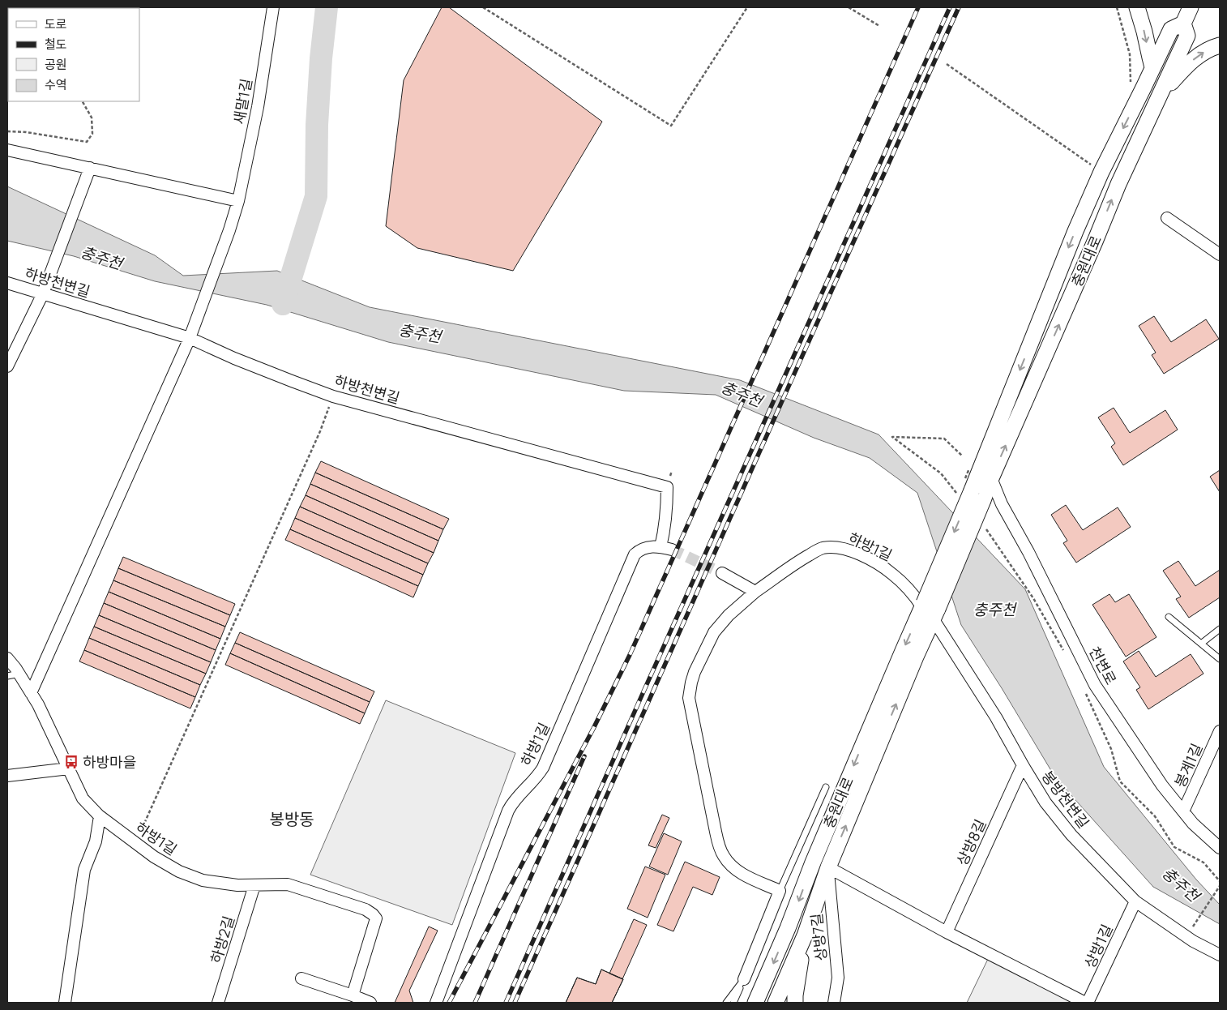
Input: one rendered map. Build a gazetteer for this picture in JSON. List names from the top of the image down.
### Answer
{
  "streets": {
    "street": [
      "새말1길",
      "충원대로",
      "하방천변길",
      "하방1길",
      "천변로",
      "봉계1길",
      "봉방천변길",
      "상방8길",
      "상방7길",
      "하방2길",
      "상방1길"
    ]
  },
  "crossings": [
    ["새말1길", "하방천변길"],
    ["새말1길", "하방1길"],
    ["충원대로", "하방1길"],
    ["충원대로", "천변로"],
    ["충원대로", "봉방천변길"],
    ["충원대로", "상방7길"],
    ["하방천변길", "하방1길"],
    ["하방1길", "봉방천변길"],
    ["하방1길", "하방2길"],
    ["천변로", "봉계1길"],
    ["봉방천변길", "상방8길"],
    ["봉방천변길", "상방1길"]
  ],
  "districts": ["봉방동"],
  "water": ["충주천"],
  "places": {
    "bus stop": ["하방마을"]
  },
  "legend": [
    "도로",
    "철도",
    "공원",
    "수역"
  ]
}
